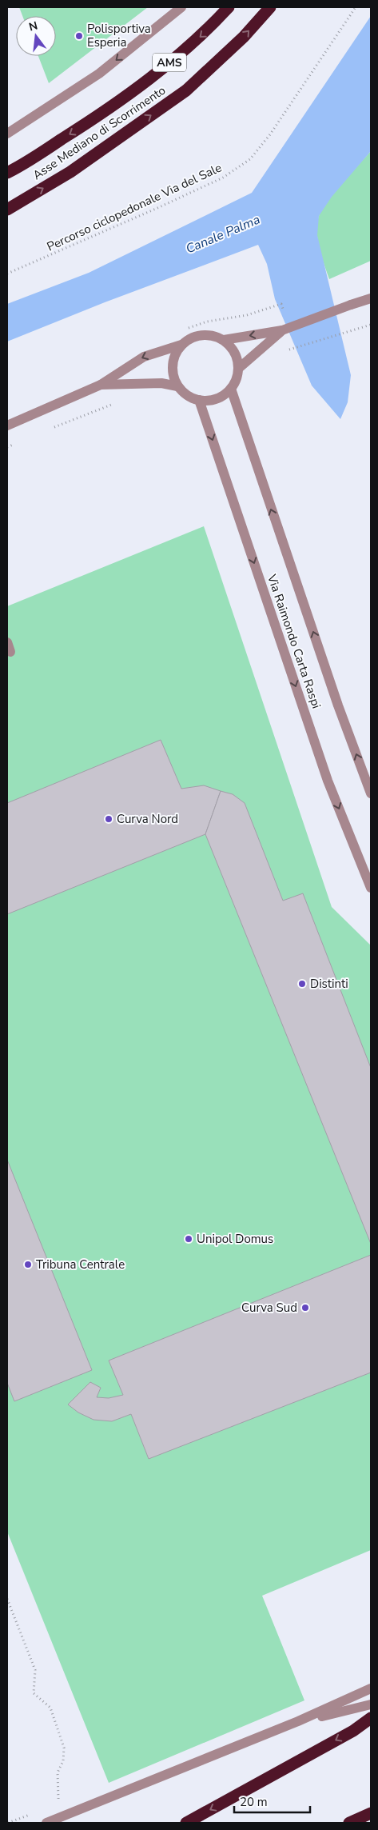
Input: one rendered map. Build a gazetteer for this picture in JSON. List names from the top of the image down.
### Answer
{
  "streets": {
    "highway": ["AMS", "Asse Mediano di Scorrimento"],
    "street": ["Via Raimondo Carta Raspi"],
    "path": ["Percorso ciclopedonale Via del Sale"]
  },
  "water": ["Canale Palma"],
  "places": [
    "Polisportiva Esperia",
    "Curva Nord",
    "Distinti",
    "Unipol Domus",
    "Tribuna Centrale",
    "Curva Sud"
  ],
  "scale_bar": "20 m",
  "north": "top"
}
